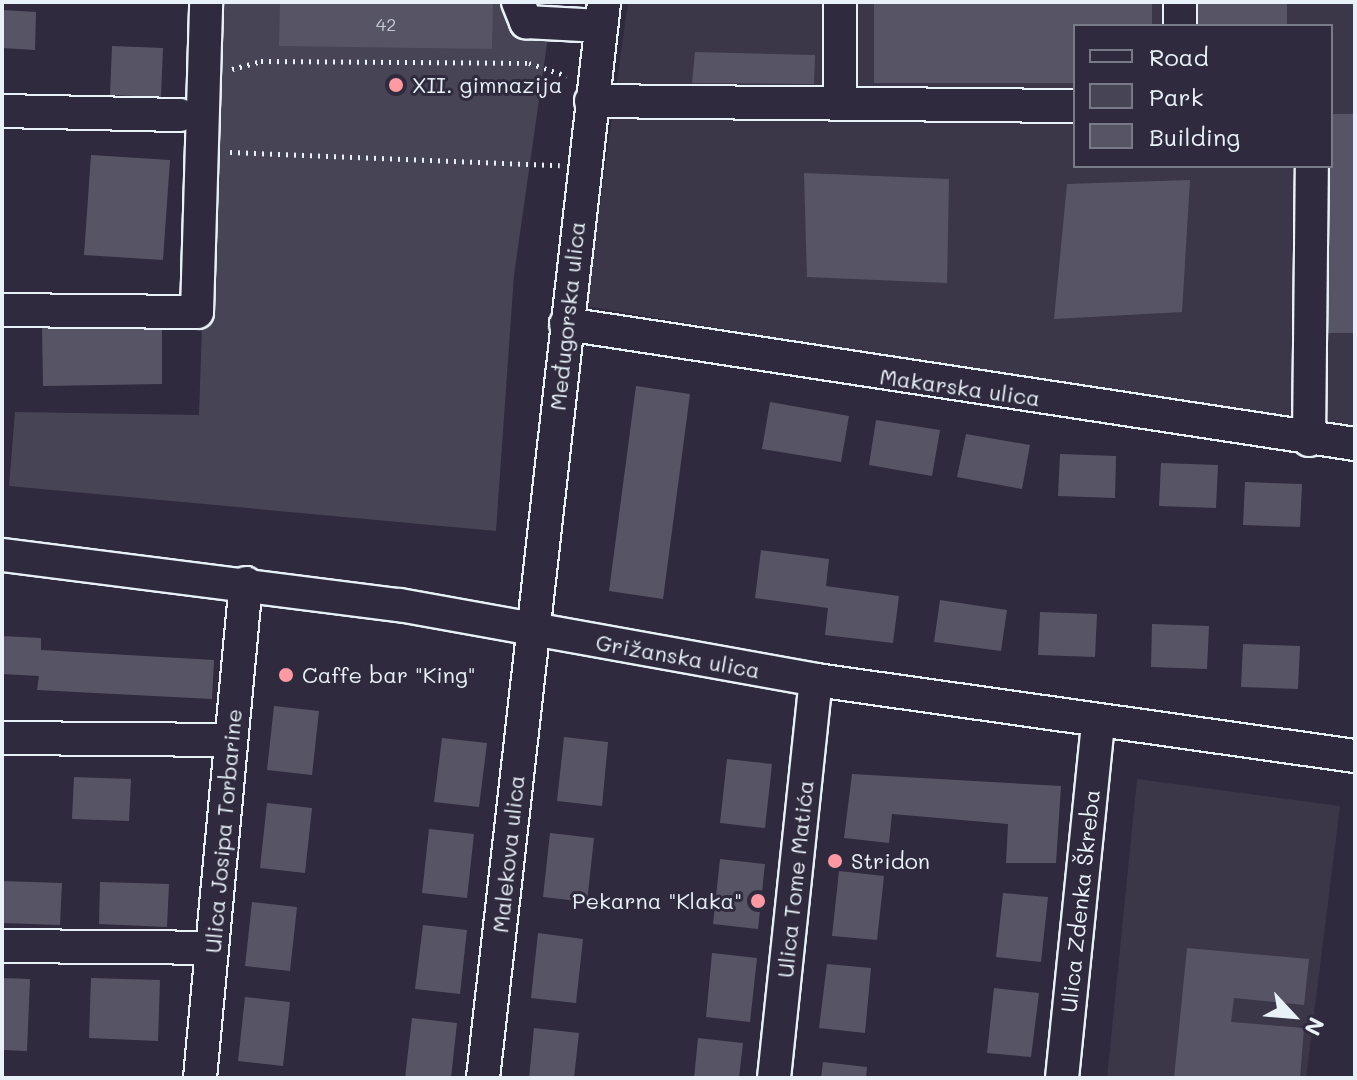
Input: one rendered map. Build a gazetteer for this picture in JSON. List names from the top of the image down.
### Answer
{
  "streets": {
    "street": [
      "Međugorska ulica",
      "Makarska ulica",
      "Grižanska ulica",
      "Ulica Josipa Torbarine",
      "Malekova ulica",
      "Ulica Tome Matića",
      "Ulica Zdenka Škreba"
    ]
  },
  "crossings": [
    ["Međugorska ulica", "Makarska ulica"],
    ["Međugorska ulica", "Grižanska ulica"],
    ["Međugorska ulica", "Malekova ulica"],
    ["Grižanska ulica", "Ulica Josipa Torbarine"],
    ["Grižanska ulica", "Malekova ulica"],
    ["Grižanska ulica", "Ulica Tome Matića"],
    ["Grižanska ulica", "Ulica Zdenka Škreba"]
  ],
  "places": [
    "XII. gimnazija",
    "Caffe bar \"King\"",
    "Stridon",
    "Pekarna \"Klaka\""
  ],
  "house_numbers": ["42"],
  "legend": ["Road", "Park", "Building"],
  "north": "bottom right"
}
